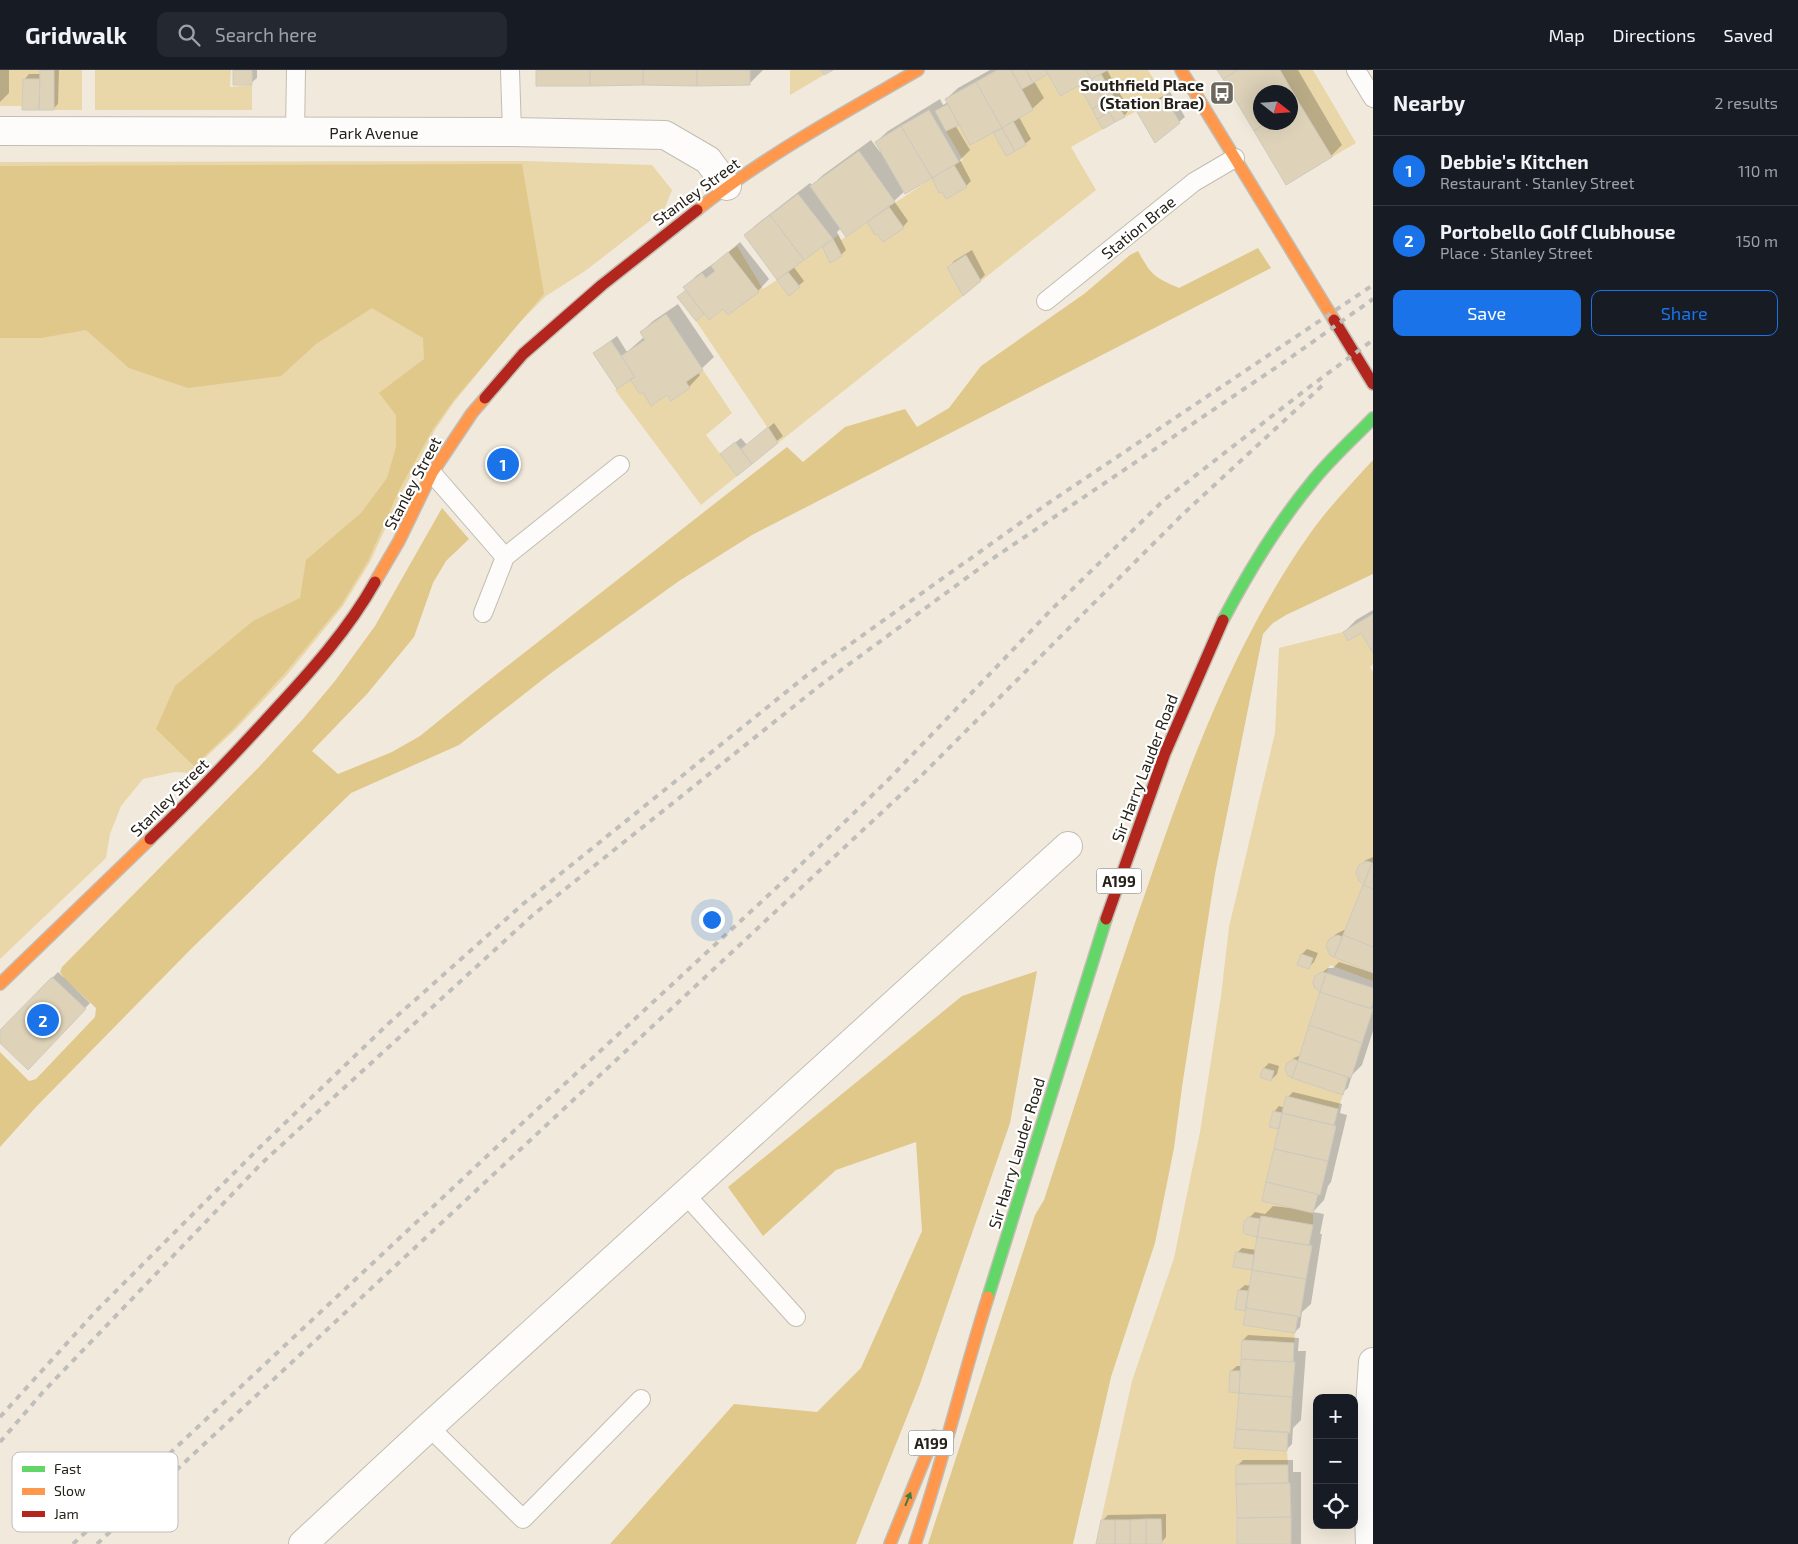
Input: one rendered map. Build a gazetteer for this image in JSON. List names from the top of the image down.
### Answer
{
  "streets": {
    "street": [
      "Park Avenue",
      "Stanley Street",
      "Sir Harry Lauder Road",
      "A199"
    ],
    "lane": ["Station Brae"]
  },
  "crossings": [
    ["Park Avenue", "Stanley Street"]
  ],
  "places": {
    "bus stop": ["Southfield Place (Station Brae)"]
  },
  "legend": ["Fast", "Slow", "Jam"],
  "north": "right",
  "page": {
    "header": "Gridwalk",
    "search": "Search here",
    "nav": ["Map", "Directions", "Saved"],
    "heading": ["Nearby", "2 results"],
    "list": [
      {
        "mark": "1",
        "name": "Debbie's Kitchen",
        "note": "Restaurant · Stanley Street",
        "value": "110 m"
      },
      {
        "mark": "2",
        "name": "Portobello Golf Clubhouse",
        "note": "Place · Stanley Street",
        "value": "150 m"
      }
    ],
    "buttons": ["Save", "Share"],
    "pins": ["1", "2"],
    "map_buttons": ["+", "−"]
  }
}
